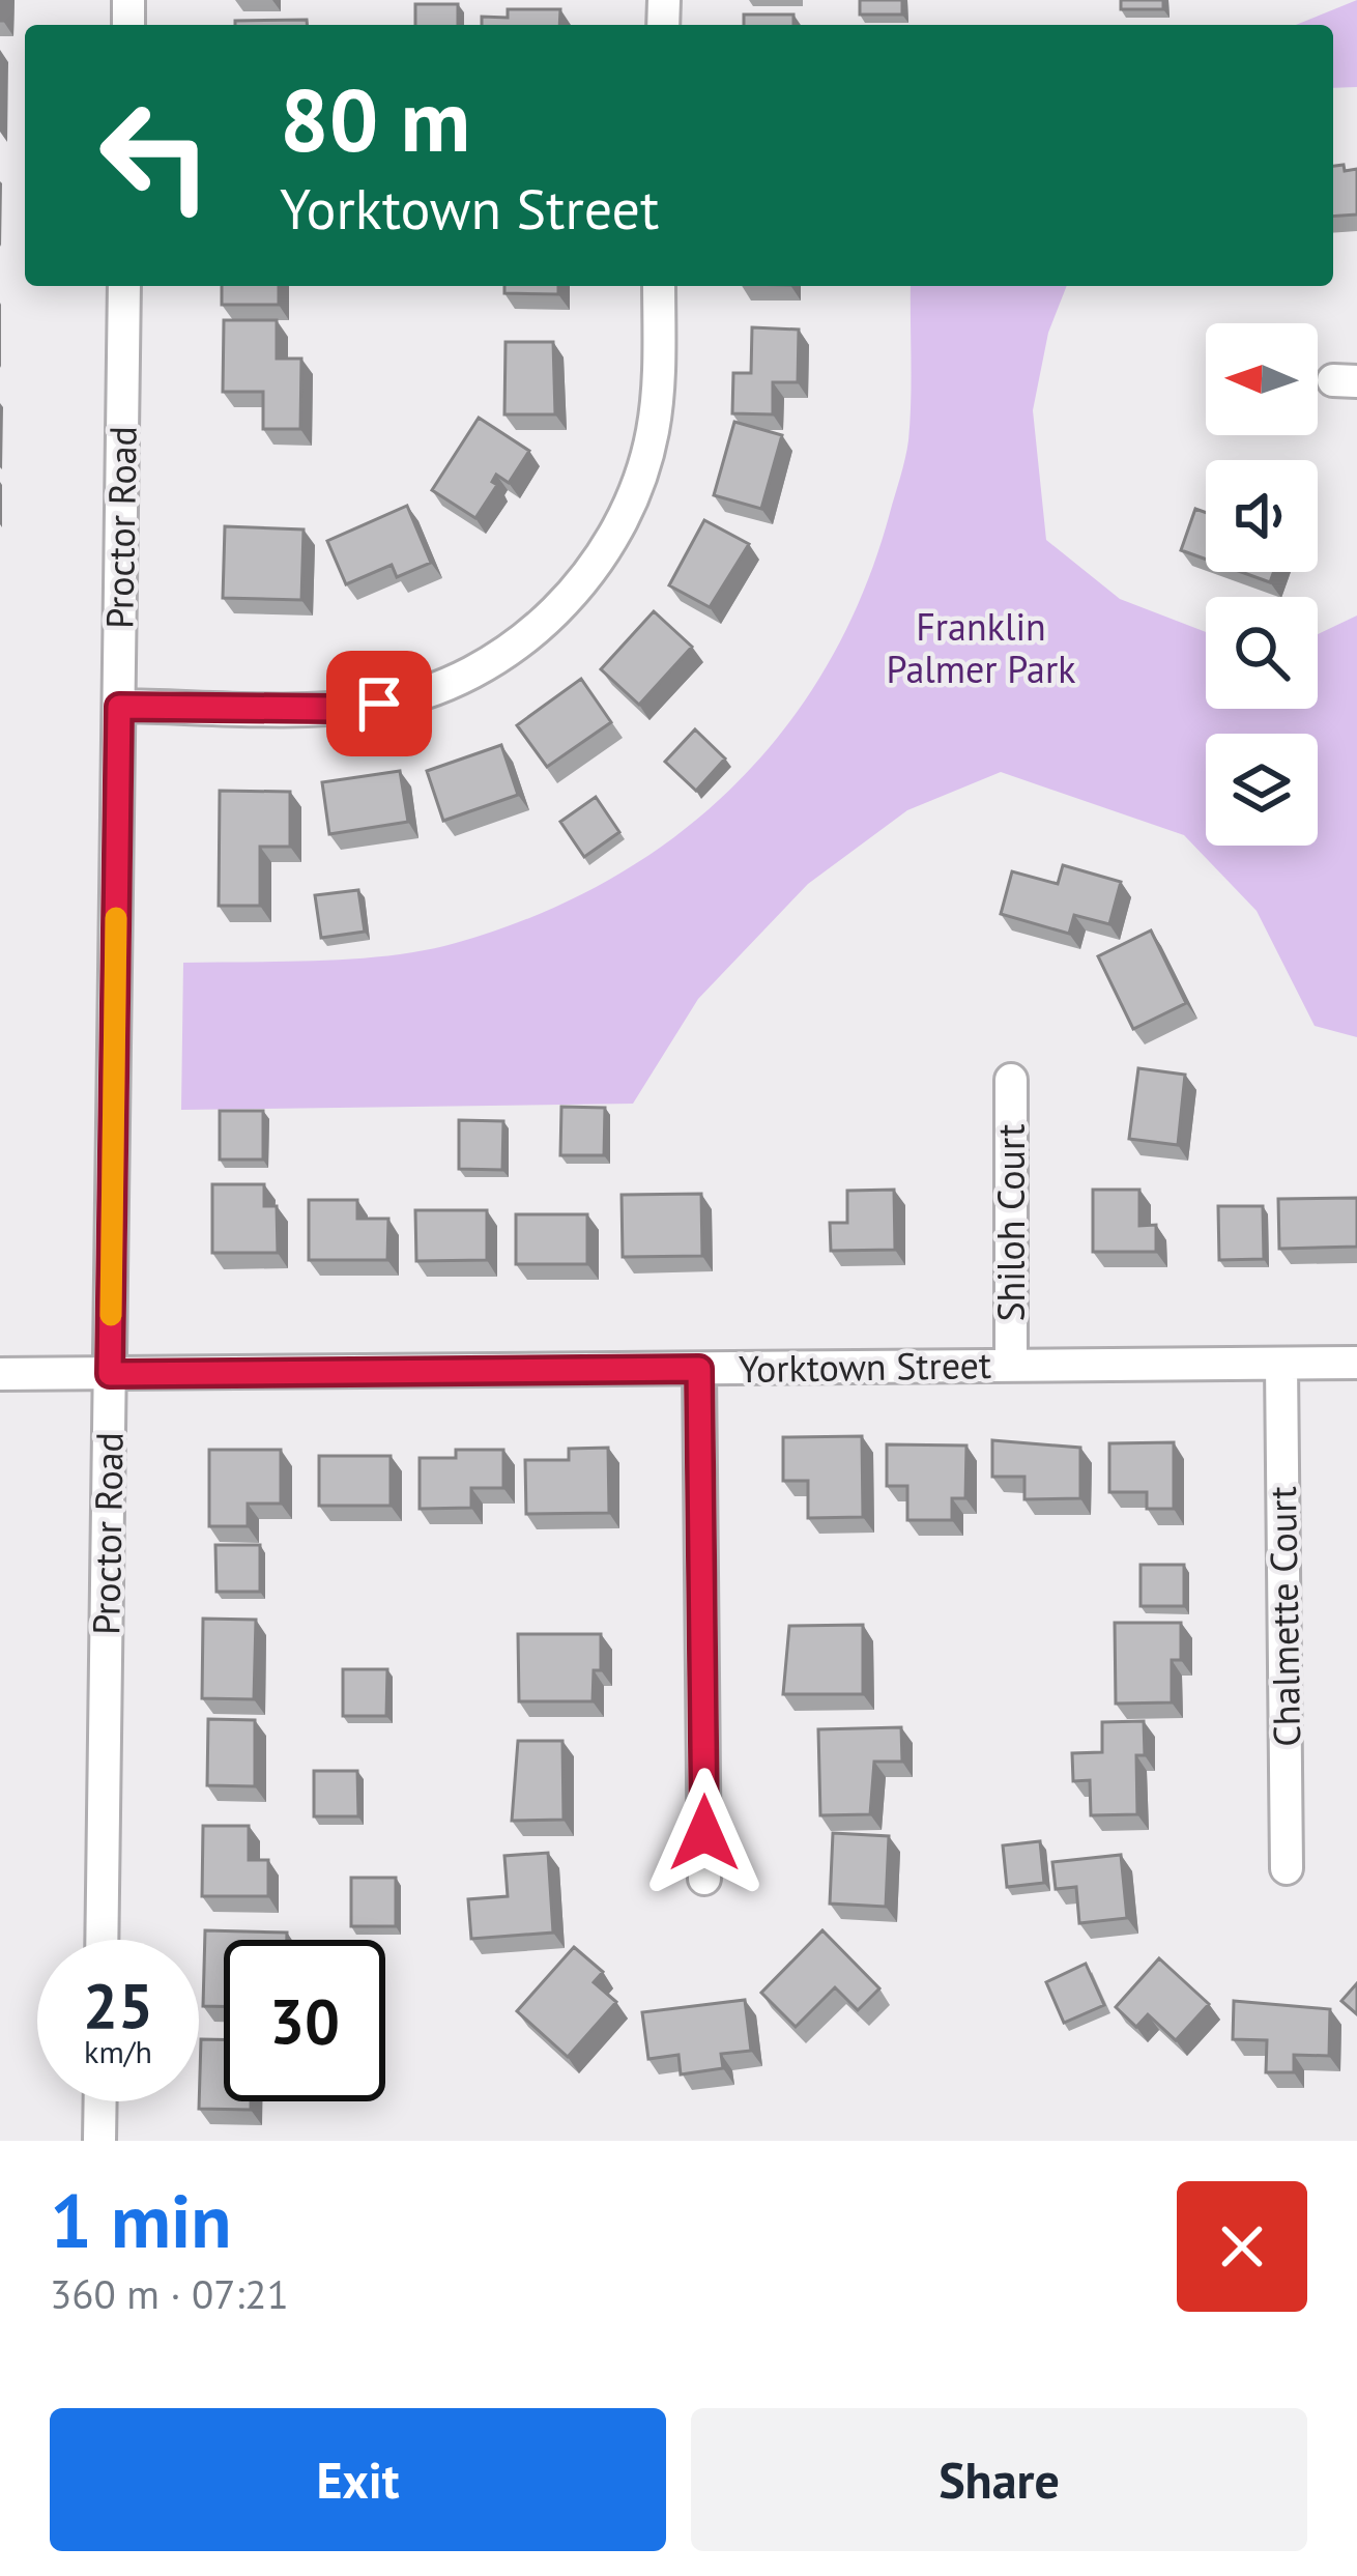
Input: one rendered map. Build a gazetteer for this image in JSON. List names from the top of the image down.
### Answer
{
  "streets": {
    "street": [
      "Proctor Road",
      "Shiloh Court",
      "Yorktown Street",
      "Chalmette Court"
    ]
  },
  "crossings": [
    ["Proctor Road", "Yorktown Street"],
    ["Shiloh Court", "Yorktown Street"],
    ["Yorktown Street", "Chalmette Court"]
  ],
  "parks": ["Franklin Palmer Park"],
  "north": "left",
  "page": {
    "turn": ["80 m", "Yorktown Street"],
    "speed": "25 km/h",
    "limit": "30",
    "heading": ["1 min", "360 m · 07:21"],
    "buttons": ["Exit", "Share"]
  }
}
